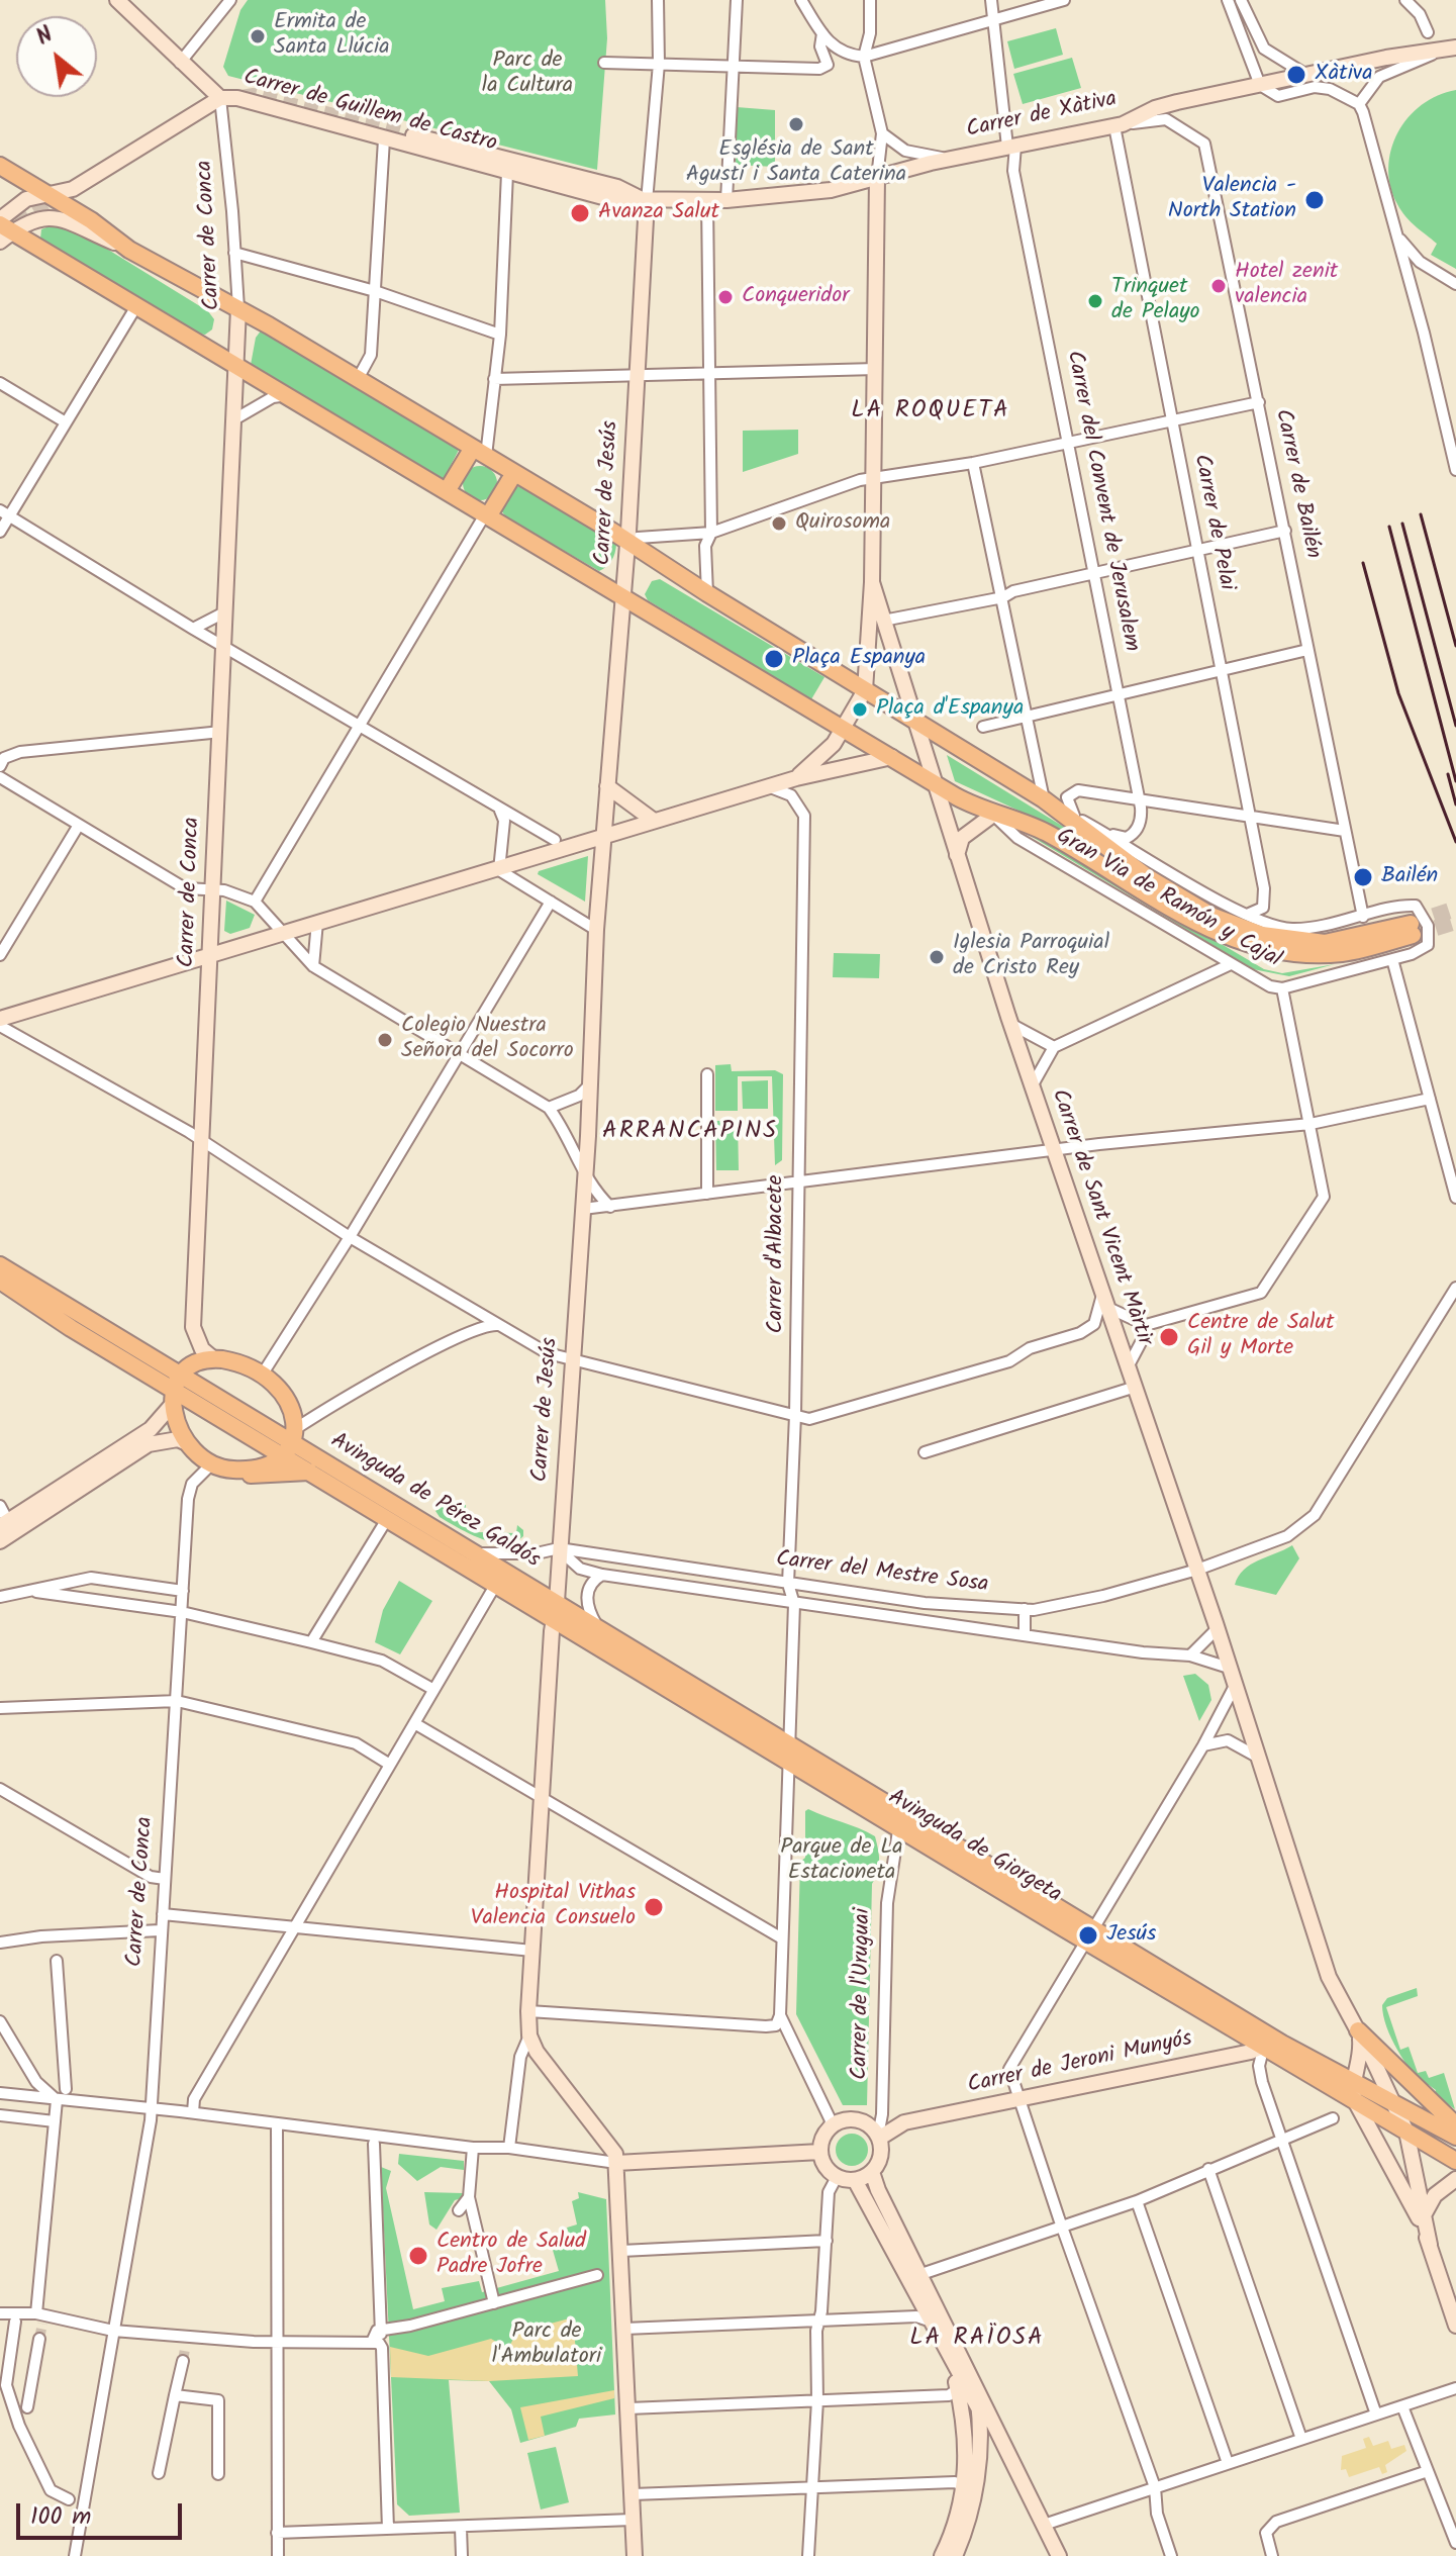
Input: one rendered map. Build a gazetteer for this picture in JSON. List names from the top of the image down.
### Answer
{
  "streets": {
    "main road": [
      "Carrer de Guillem de Castro",
      "Carrer de Xàtiva",
      "Carrer de Conca",
      "Carrer de Jesús",
      "Gran Via de Ramón y Cajal",
      "Carrer de Sant Vicent Màrtir",
      "Avinguda de Pérez Galdós",
      "Avinguda de Giorgeta",
      "Carrer de Jeroni Munyós"
    ],
    "street": [
      "Carrer de Bailén",
      "Carrer del Convent de Jerusalem",
      "Carrer de Pelai",
      "Carrer d'Albacete",
      "Carrer del Mestre Sosa",
      "Carrer de l'Uruguai"
    ]
  },
  "crossings": [
    ["Carrer de Guillem de Castro", "Carrer de Xàtiva"],
    ["Carrer de Guillem de Castro", "Carrer de Conca"],
    ["Carrer de Guillem de Castro", "Carrer de Jesús"],
    ["Carrer de Xàtiva", "Carrer de Bailén"],
    ["Carrer de Xàtiva", "Carrer del Convent de Jerusalem"],
    ["Carrer de Xàtiva", "Carrer de Pelai"],
    ["Carrer de Conca", "Avinguda de Pérez Galdós"],
    ["Carrer de Bailén", "Carrer de Pelai"],
    ["Carrer de Bailén", "Gran Via de Ramón y Cajal"],
    ["Carrer de Jesús", "Avinguda de Pérez Galdós"],
    ["Carrer de Jesús", "Carrer del Mestre Sosa"],
    ["Carrer de Jesús", "Avinguda de Giorgeta"],
    ["Carrer del Convent de Jerusalem", "Gran Via de Ramón y Cajal"],
    ["Carrer de Pelai", "Gran Via de Ramón y Cajal"],
    ["Gran Via de Ramón y Cajal", "Carrer de Sant Vicent Màrtir"],
    ["Carrer de Sant Vicent Màrtir", "Carrer del Mestre Sosa"],
    ["Carrer de Sant Vicent Màrtir", "Avinguda de Giorgeta"],
    ["Carrer d'Albacete", "Carrer del Mestre Sosa"],
    ["Carrer d'Albacete", "Avinguda de Giorgeta"],
    ["Avinguda de Pérez Galdós", "Carrer del Mestre Sosa"],
    ["Avinguda de Pérez Galdós", "Avinguda de Giorgeta"],
    ["Avinguda de Giorgeta", "Carrer de l'Uruguai"],
    ["Avinguda de Giorgeta", "Carrer de Jeroni Munyós"],
    ["Carrer de l'Uruguai", "Carrer de Jeroni Munyós"]
  ],
  "districts": ["LA ROQUETA", "ARRANCAPINS", "LA RAÏOSA"],
  "parks": ["Parc de la Cultura", "Parque de La Estacioneta", "Parc de l'Ambulatori"],
  "places": [
    "Ermita de Santa Llúcia",
    "Xàtiva",
    "Església de Sant Agustí i Santa Caterina",
    "Valencia - North Station",
    "Avanza Salut",
    "Hotel zenit valencia",
    "Conqueridor",
    "Trinquet de Pelayo",
    "Quirosoma",
    "Plaça Espanya",
    "Plaça d'Espanya",
    "Bailén",
    "Iglesia Parroquial de Cristo Rey",
    "Colegio Nuestra Señora del Socorro",
    "Centre de Salut Gil y Morte",
    "Hospital Vithas Valencia Consuelo",
    "Jesús",
    "Centro de Salud Padre Jofre"
  ],
  "scale_bar": "100 m",
  "north": "top left"
}
